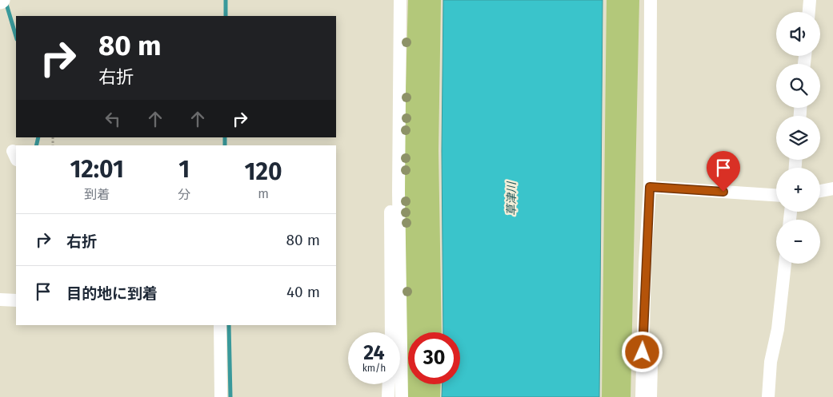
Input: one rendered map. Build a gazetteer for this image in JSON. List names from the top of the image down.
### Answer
{
  "water": ["草津川"],
  "page": {
    "map_buttons": ["+", "−"],
    "turn": ["80 m", "右折"],
    "eta": [
      "12:01",
      "到着",
      "1",
      "分",
      "120",
      "m"
    ],
    "list": [
      {
        "name": "右折",
        "value": "80 m"
      },
      {
        "name": "目的地に到着",
        "value": "40 m"
      }
    ],
    "speed": "24 km/h",
    "limit": "30"
  }
}
